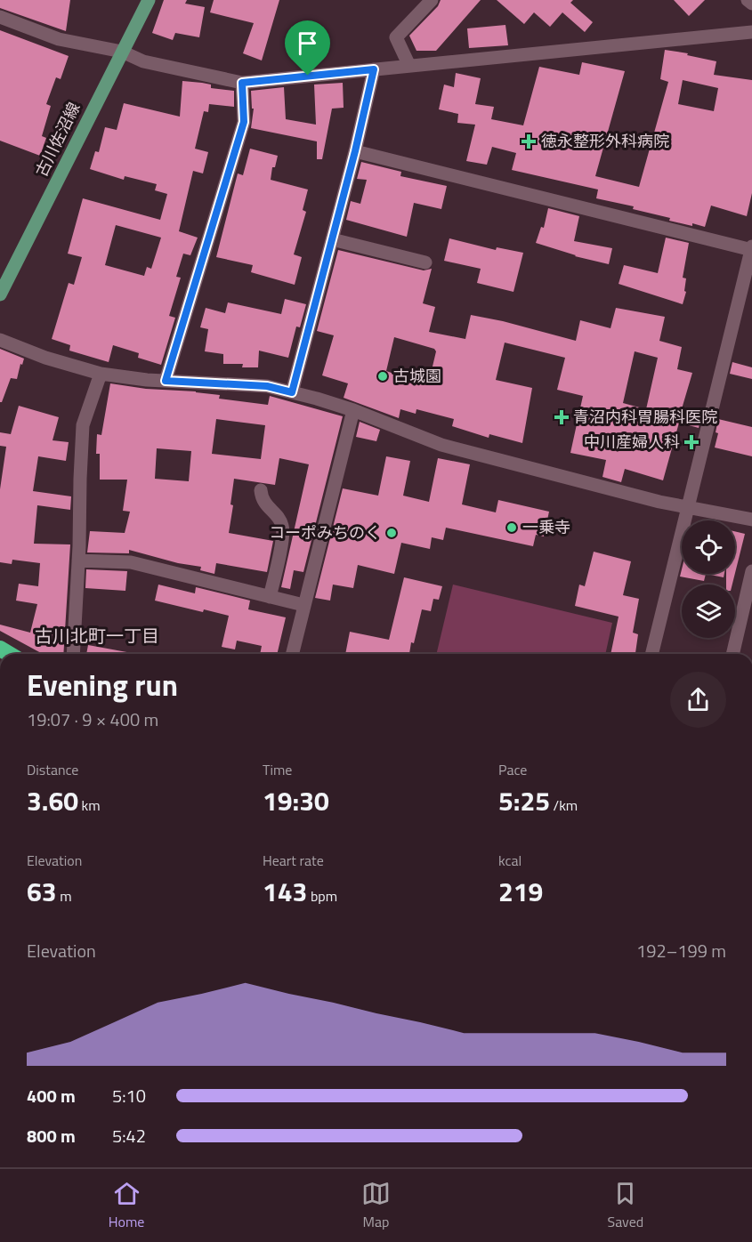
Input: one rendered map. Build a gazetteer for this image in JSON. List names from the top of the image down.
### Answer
{
  "streets": {
    "main road": ["古川佐沼線"]
  },
  "districts": ["古川北町一丁目"],
  "places": {
    "health": ["徳永整形外科病院", "青沼内科胃腸科医院", "中川産婦人科"],
    "other": ["古城園", "一乗寺", "コーポみちのく"]
  },
  "page": {
    "heading": ["Evening run", "19:07 · 9 × 400 m"],
    "stats": [
      ["Distance", "3.60 km"],
      ["Time", "19:30"],
      ["Pace", "5:25 /km"],
      ["Elevation", "63 m"],
      ["Heart rate", "143 bpm"],
      ["kcal", "219"]
    ],
    "chart": ["Elevation", "192–199 m"],
    "list": [
      {
        "name": "400 m",
        "note": "5:10"
      },
      {
        "name": "800 m",
        "note": "5:42"
      }
    ],
    "tabs": ["Home", "Map", "Saved"]
  }
}
